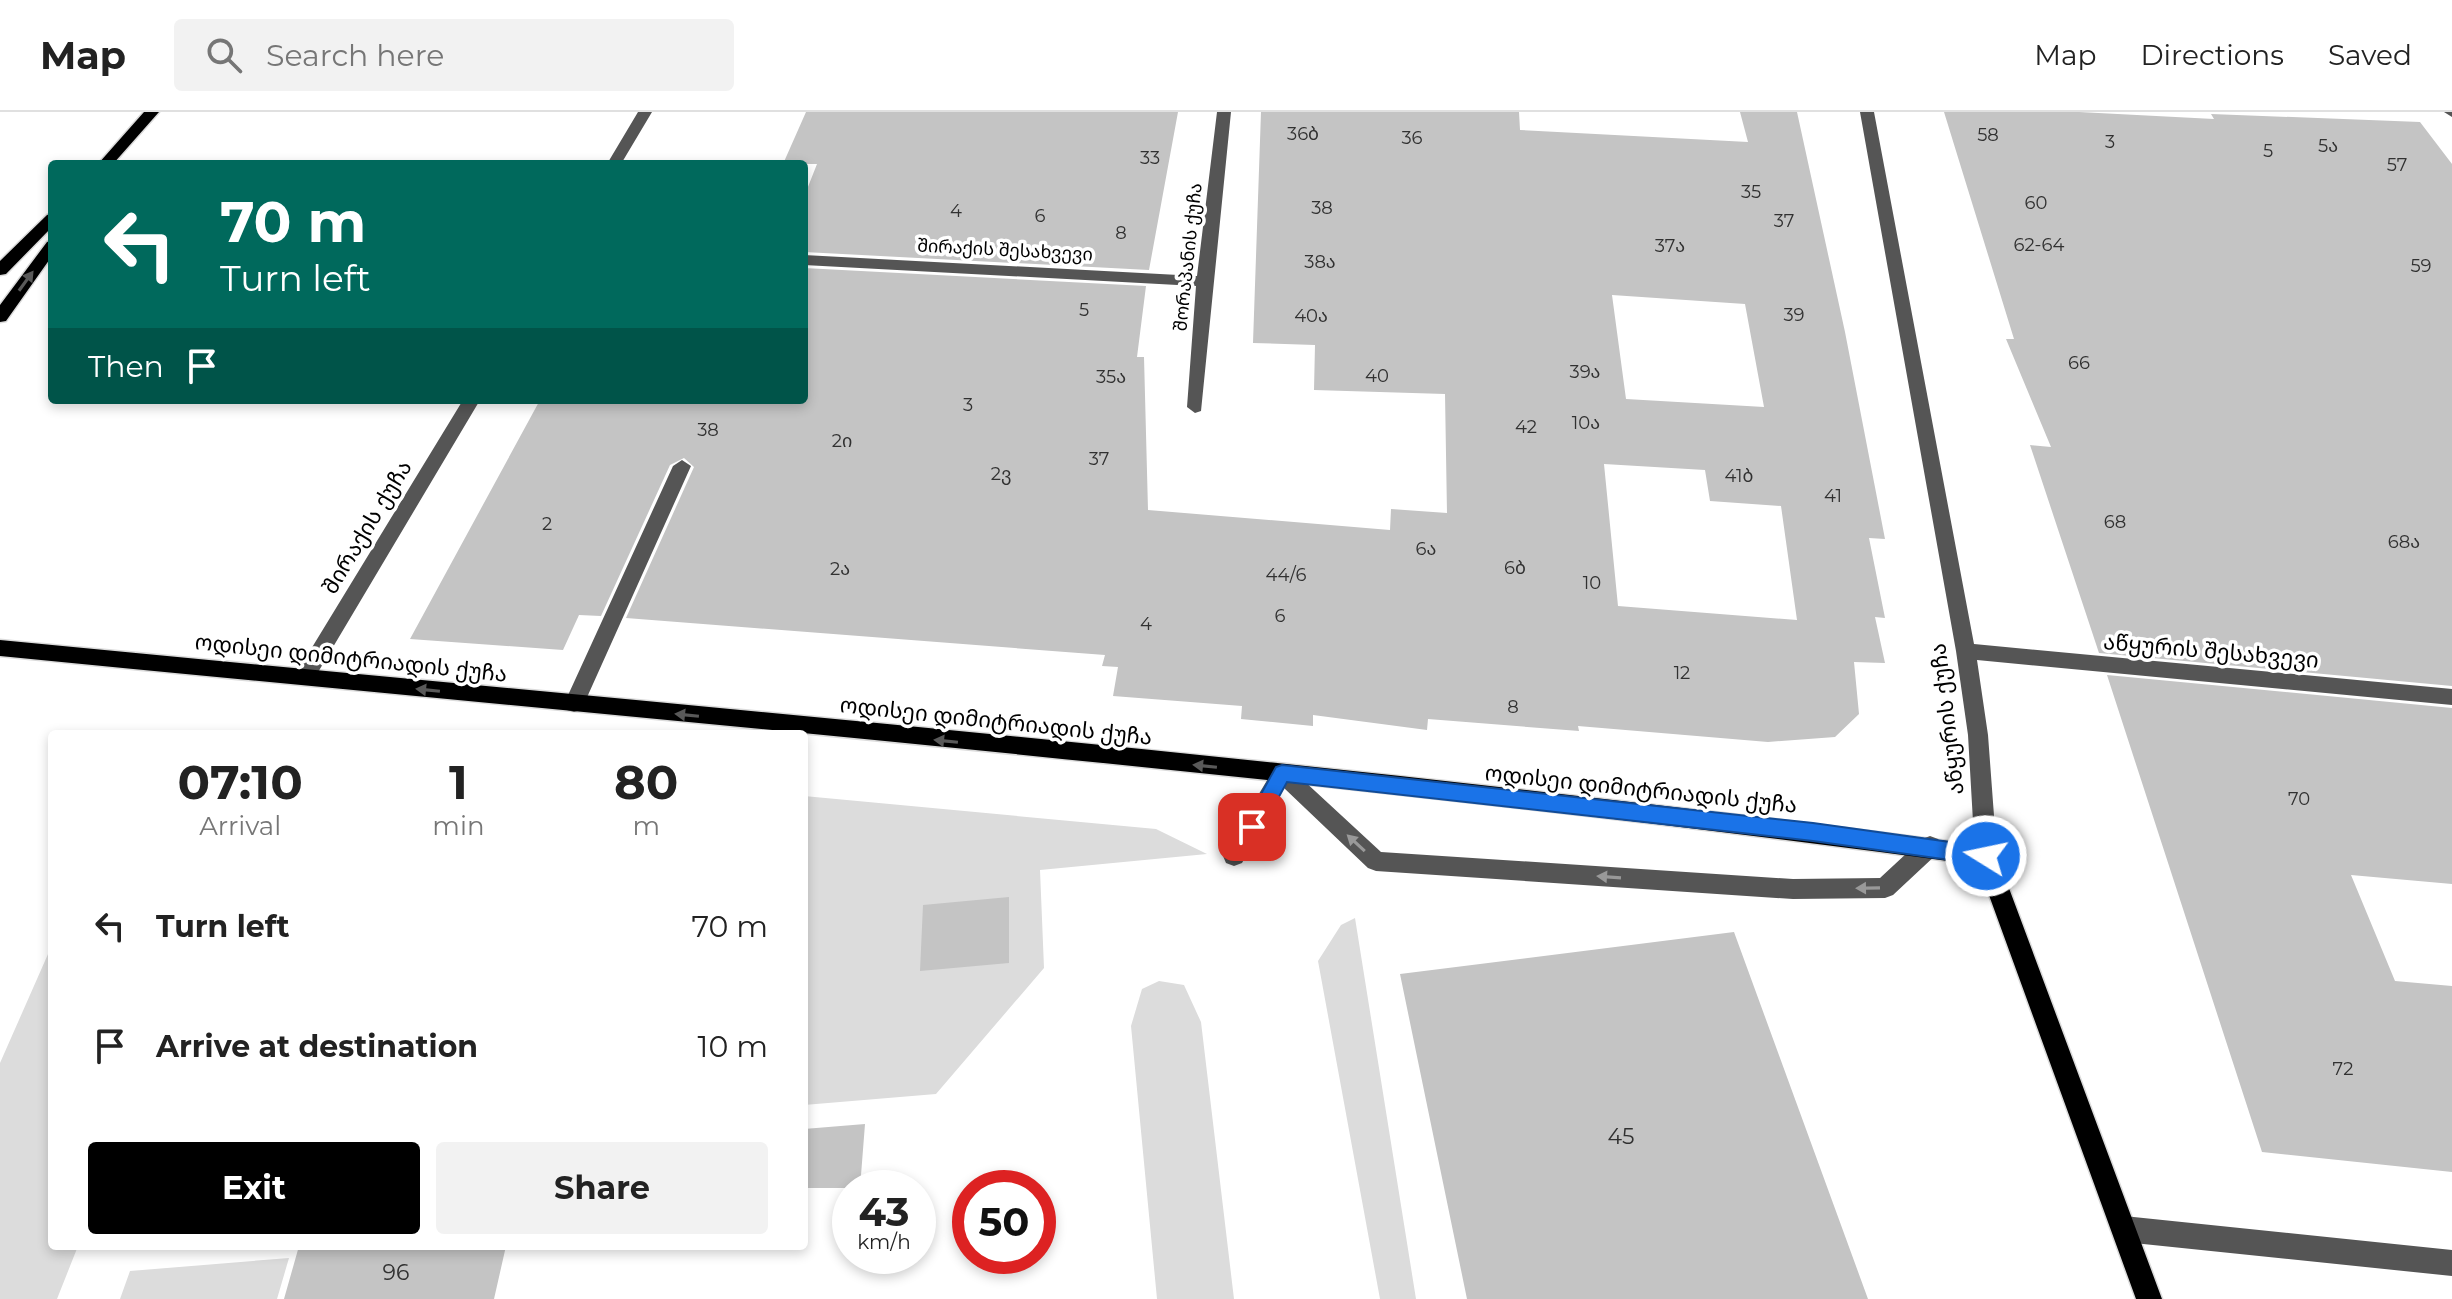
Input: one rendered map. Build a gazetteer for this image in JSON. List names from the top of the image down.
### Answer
{
  "streets": {
    "main road": ["ოდისეი დიმიტრიადის ქუჩა", "აწყურის ქუჩა"],
    "street": [
      "შირაქის შესახვევი",
      "შორაპანის ქუჩა",
      "შირაქის ქუჩა",
      "აწყურის შესახვევი"
    ]
  },
  "crossings": [
    ["შირაქის შესახვევი", "შორაპანის ქუჩა"],
    ["შირაქის ქუჩა", "ოდისეი დიმიტრიადის ქუჩა"],
    ["აწყურის შესახვევი", "აწყურის ქუჩა"],
    ["ოდისეი დიმიტრიადის ქუჩა", "აწყურის ქუჩა"]
  ],
  "one_way": ["ოდისეი დიმიტრიადის ქუჩა"],
  "house_numbers": [
    "36ბ",
    "58",
    "36",
    "3",
    "5ა",
    "5",
    "33",
    "57",
    "35",
    "60",
    "38",
    "4",
    "6",
    "37",
    "8",
    "62-64",
    "37ა",
    "38ა",
    "59",
    "5",
    "39",
    "40ა",
    "66",
    "39ა",
    "40",
    "35ა",
    "3",
    "10ა",
    "42",
    "38",
    "2ი",
    "37",
    "2ვ",
    "41ბ",
    "41",
    "68",
    "2",
    "68ა",
    "6ა",
    "6ბ",
    "2ა",
    "44/6",
    "10",
    "6",
    "4",
    "12",
    "8",
    "70",
    "72",
    "45",
    "96"
  ],
  "page": {
    "header": "Map",
    "search": "Search here",
    "nav": ["Map", "Directions", "Saved"],
    "turn": ["70 m", "Turn left"],
    "then": "Then",
    "eta": [
      "07:10",
      "Arrival",
      "1",
      "min",
      "80",
      "m"
    ],
    "list": [
      {
        "name": "Turn left",
        "value": "70 m"
      },
      {
        "name": "Arrive at destination",
        "value": "10 m"
      }
    ],
    "buttons": ["Exit", "Share"],
    "speed": "43 km/h",
    "limit": "50"
  }
}
